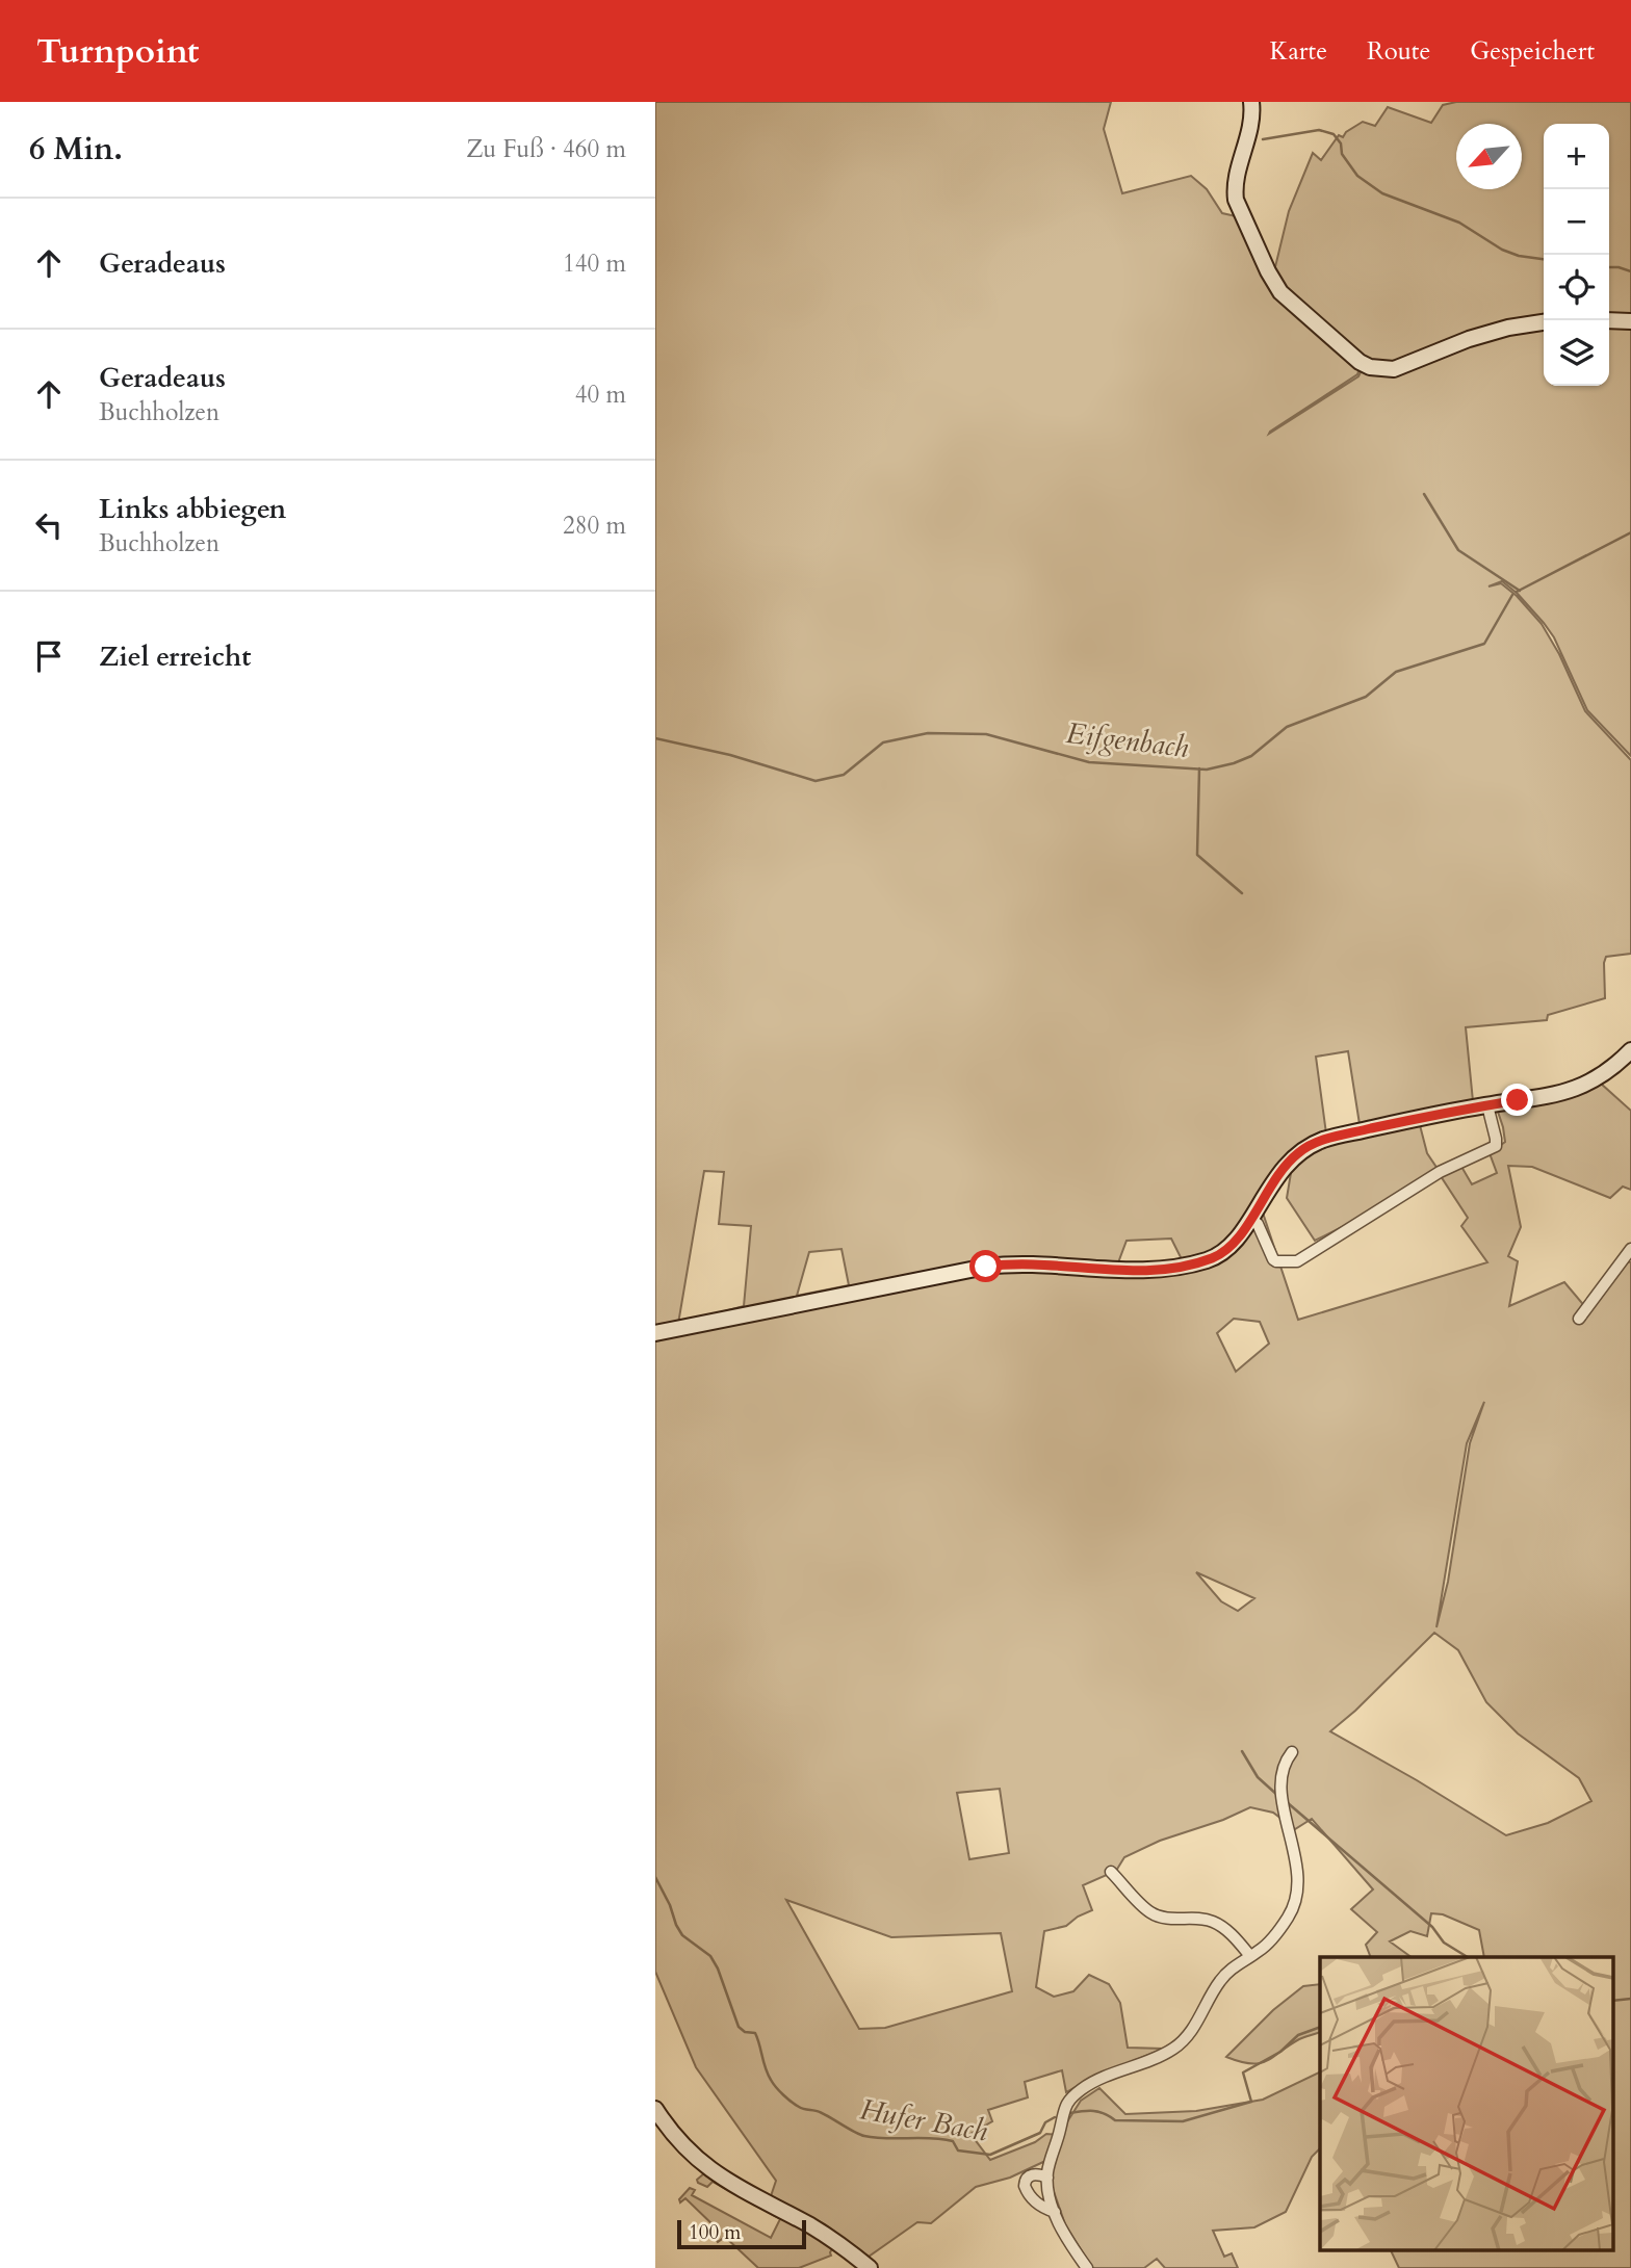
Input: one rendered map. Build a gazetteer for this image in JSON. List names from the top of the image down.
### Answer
{
  "water": ["Eifgenbach", "Hufer Bach"],
  "scale_bar": "100 m",
  "north": "bottom left",
  "page": {
    "header": "Turnpoint",
    "nav": ["Karte", "Route", "Gespeichert"],
    "heading": ["6 Min.", "Zu Fuß · 460 m"],
    "map_buttons": ["+", "−"],
    "list": [
      ["Geradeaus", "140 m"],
      ["Geradeaus", "Buchholzen", "40 m"],
      ["Links abbiegen", "Buchholzen", "280 m"],
      "Ziel erreicht"
    ],
    "scale": "100 m"
  }
}
